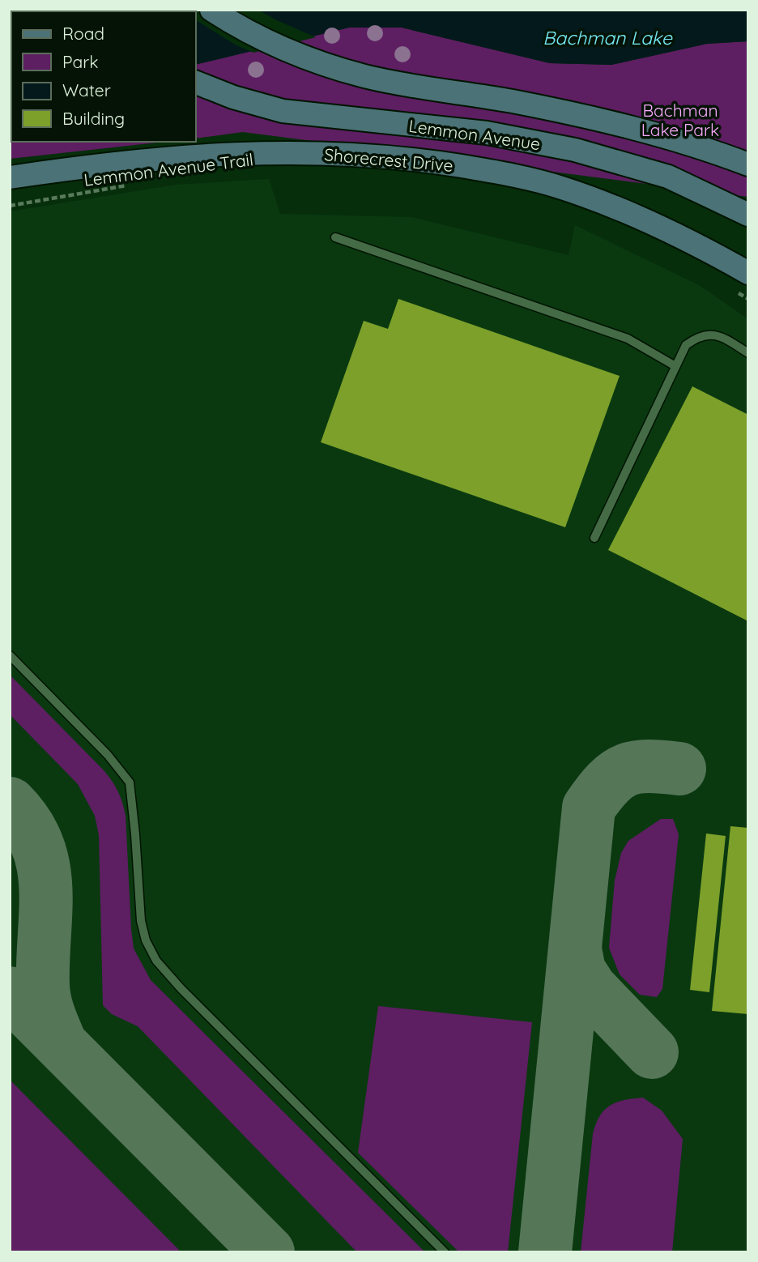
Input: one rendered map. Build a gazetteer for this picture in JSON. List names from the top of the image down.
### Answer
{
  "streets": {
    "main road": ["Lemmon Avenue", "Shorecrest Drive"],
    "path": ["Lemmon Avenue Trail"]
  },
  "water": ["Bachman Lake"],
  "parks": ["Bachman Lake Park"],
  "legend": [
    "Road",
    "Park",
    "Water",
    "Building"
  ]
}
